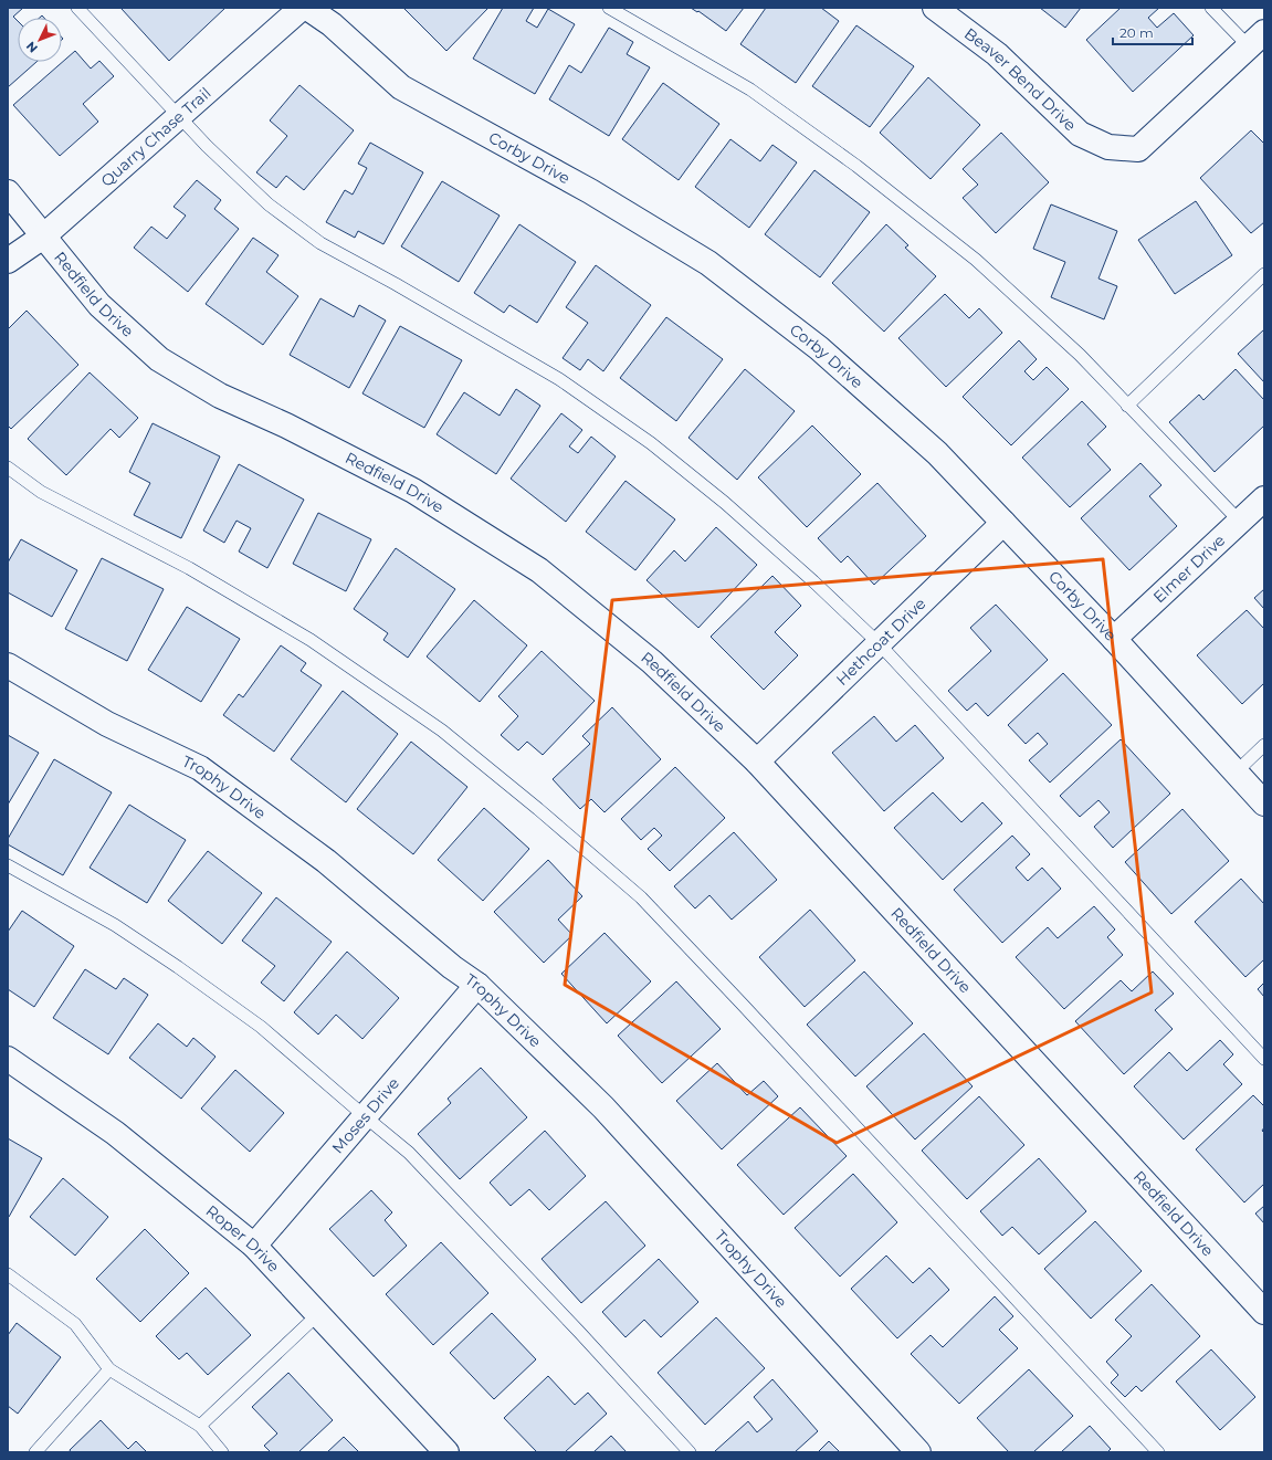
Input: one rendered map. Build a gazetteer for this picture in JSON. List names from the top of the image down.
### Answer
{
  "streets": {
    "street": [
      "Beaver Bend Drive",
      "Quarry Chase Trail",
      "Corby Drive",
      "Redfield Drive",
      "Elmer Drive",
      "Hethcoat Drive",
      "Trophy Drive",
      "Moses Drive",
      "Roper Drive"
    ]
  },
  "crossings": [
    ["Quarry Chase Trail", "Redfield Drive"],
    ["Corby Drive", "Elmer Drive"],
    ["Corby Drive", "Hethcoat Drive"],
    ["Redfield Drive", "Hethcoat Drive"],
    ["Trophy Drive", "Moses Drive"],
    ["Moses Drive", "Roper Drive"]
  ],
  "scale_bar": "20 m",
  "north": "bottom left"
}
